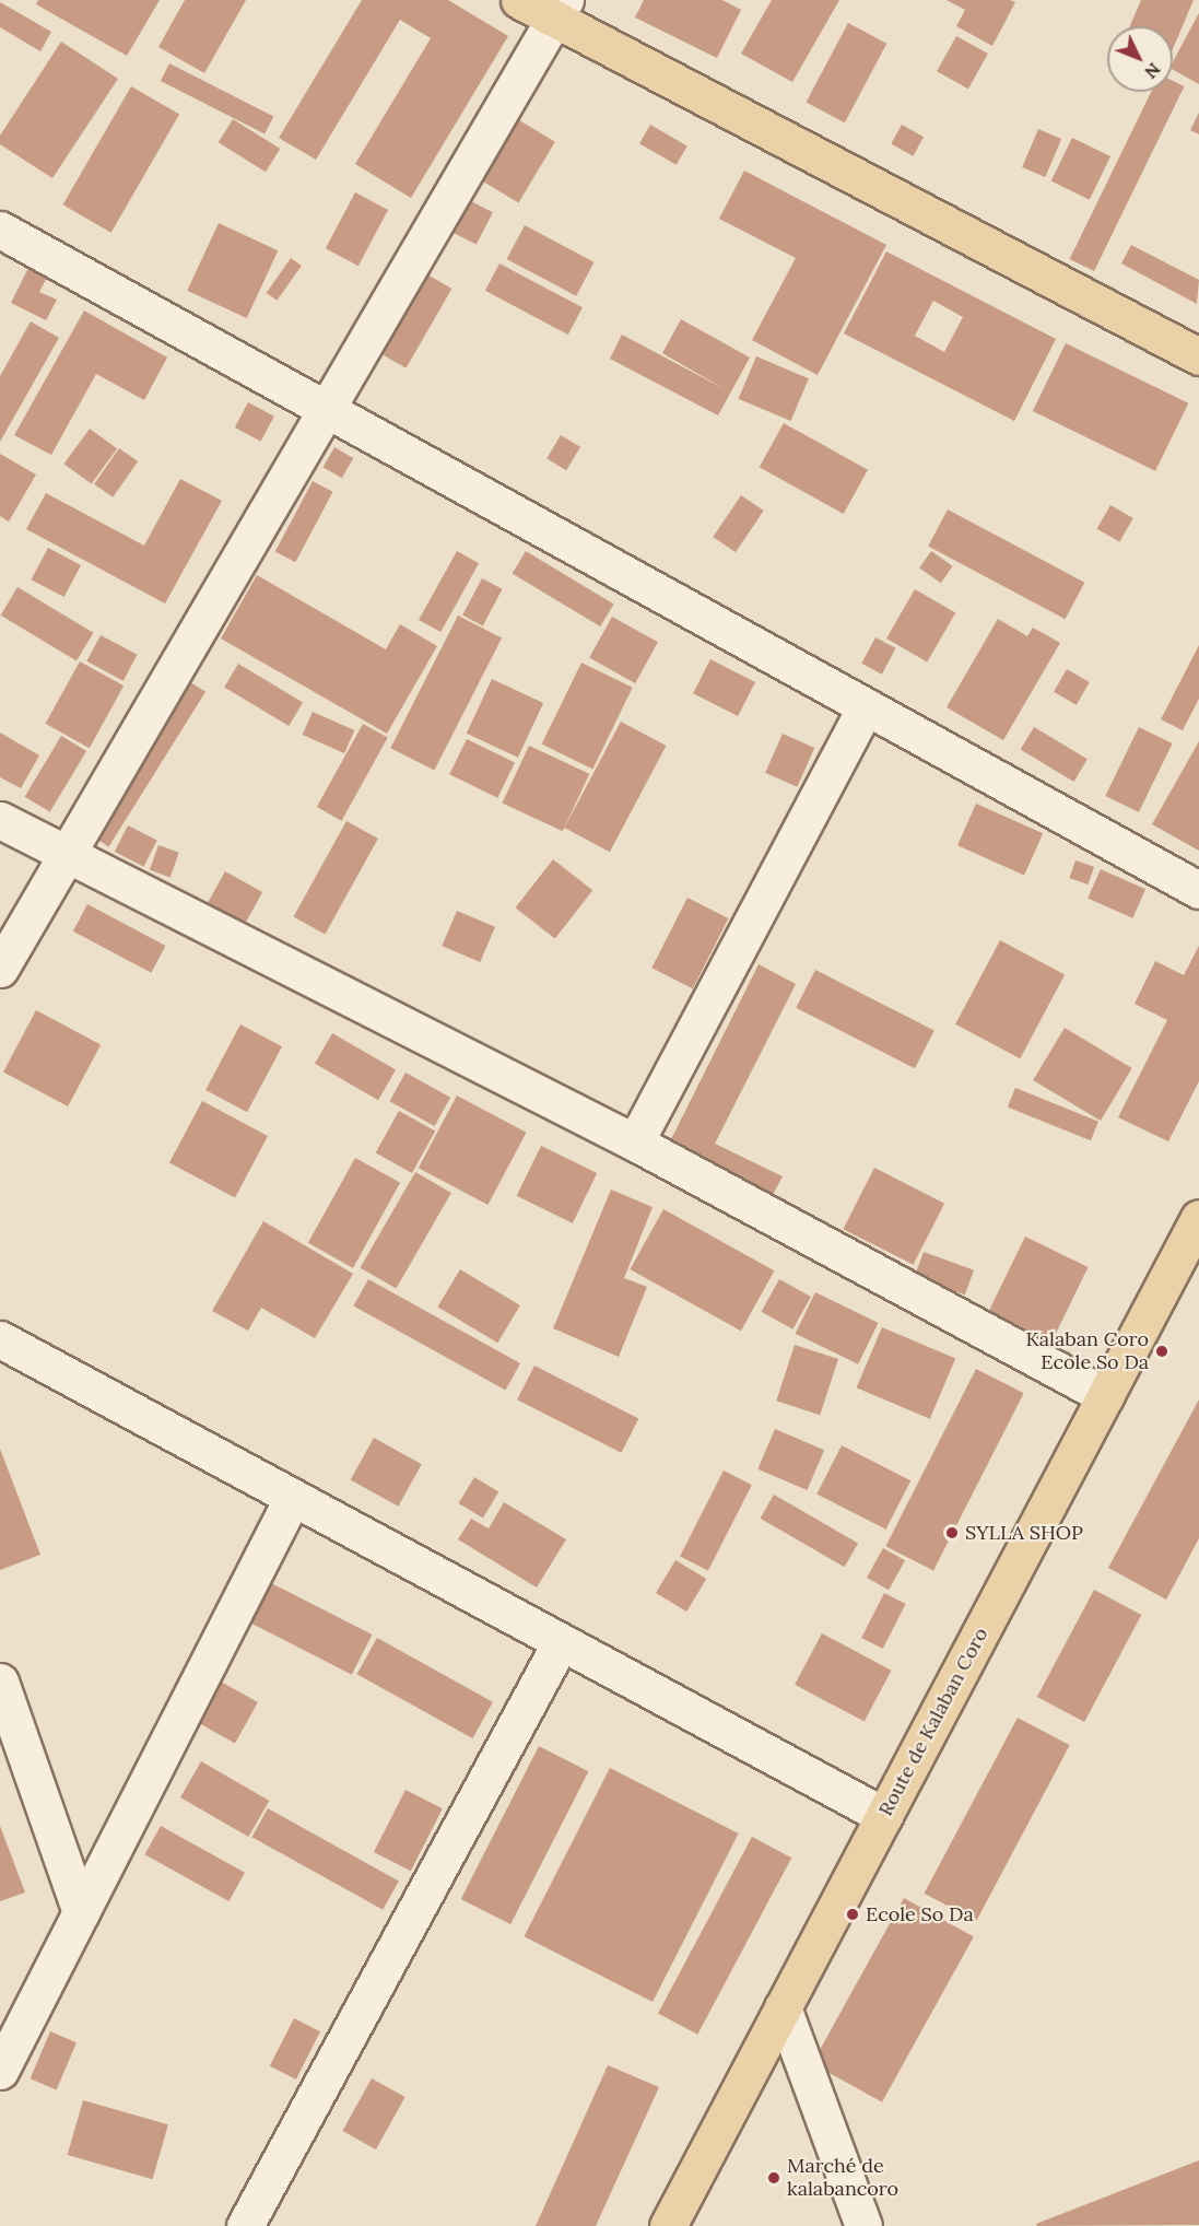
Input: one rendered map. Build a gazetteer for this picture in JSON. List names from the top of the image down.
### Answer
{
  "streets": {
    "main road": ["Route de Kalaban Coro"]
  },
  "places": [
    "Kalaban Coro Ecole So Da",
    "SYLLA SHOP",
    "Ecole So Da",
    "Marché de kalabancoro"
  ],
  "north": "bottom right"
}
